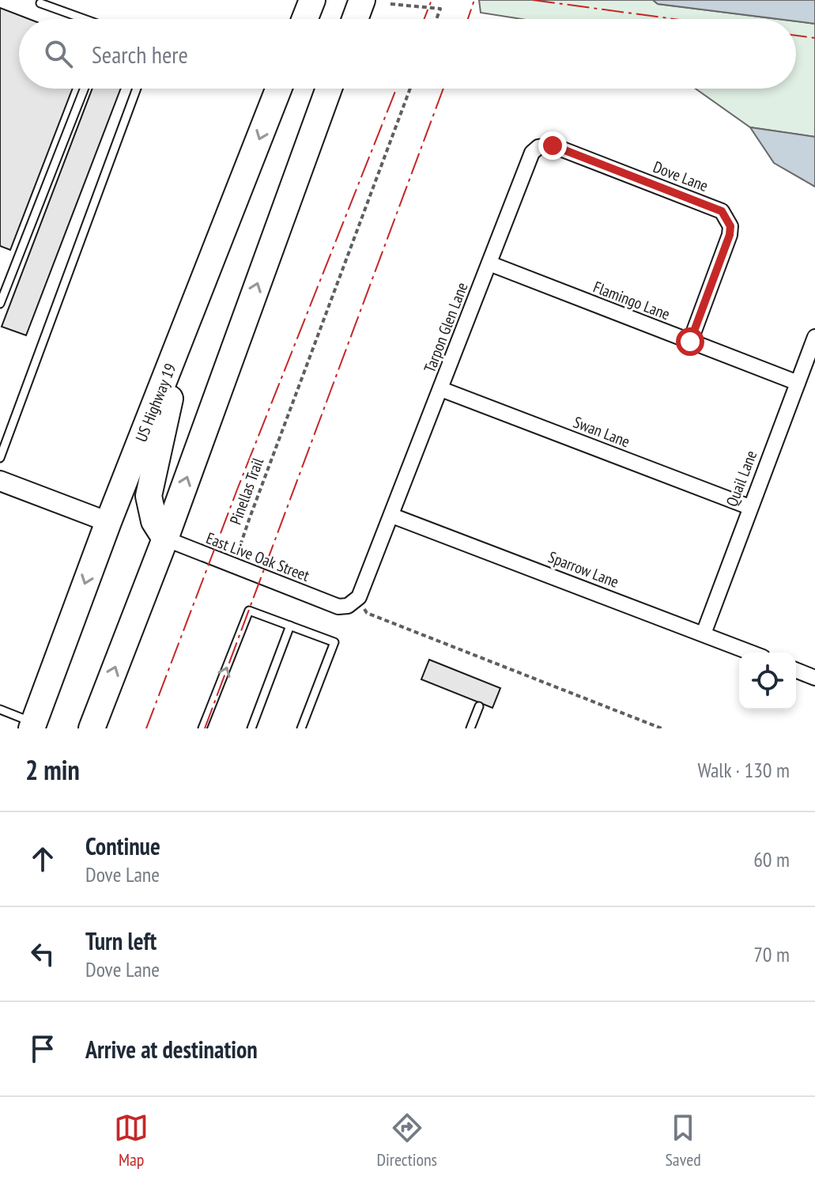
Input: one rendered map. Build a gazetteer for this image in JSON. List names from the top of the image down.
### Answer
{
  "streets": {
    "highway": ["US Highway 19"],
    "street": [
      "Dove Lane",
      "Flamingo Lane",
      "Tarpon Glen Lane",
      "Swan Lane",
      "Quail Lane",
      "East Live Oak Street",
      "Sparrow Lane"
    ],
    "path": ["Pinellas Trail"]
  },
  "crossings": [
    ["Dove Lane", "Flamingo Lane"],
    ["Dove Lane", "Tarpon Glen Lane"],
    ["Flamingo Lane", "Tarpon Glen Lane"],
    ["Flamingo Lane", "Quail Lane"],
    ["Tarpon Glen Lane", "Swan Lane"],
    ["Tarpon Glen Lane", "East Live Oak Street"],
    ["Tarpon Glen Lane", "Sparrow Lane"],
    ["Swan Lane", "Quail Lane"],
    ["Quail Lane", "Sparrow Lane"]
  ],
  "page": {
    "search": "Search here",
    "heading": ["2 min", "Walk · 130 m"],
    "list": [
      ["Continue", "Dove Lane", "60 m"],
      ["Turn left", "Dove Lane", "70 m"],
      "Arrive at destination"
    ],
    "nav": ["Map", "Directions", "Saved"]
  }
}
